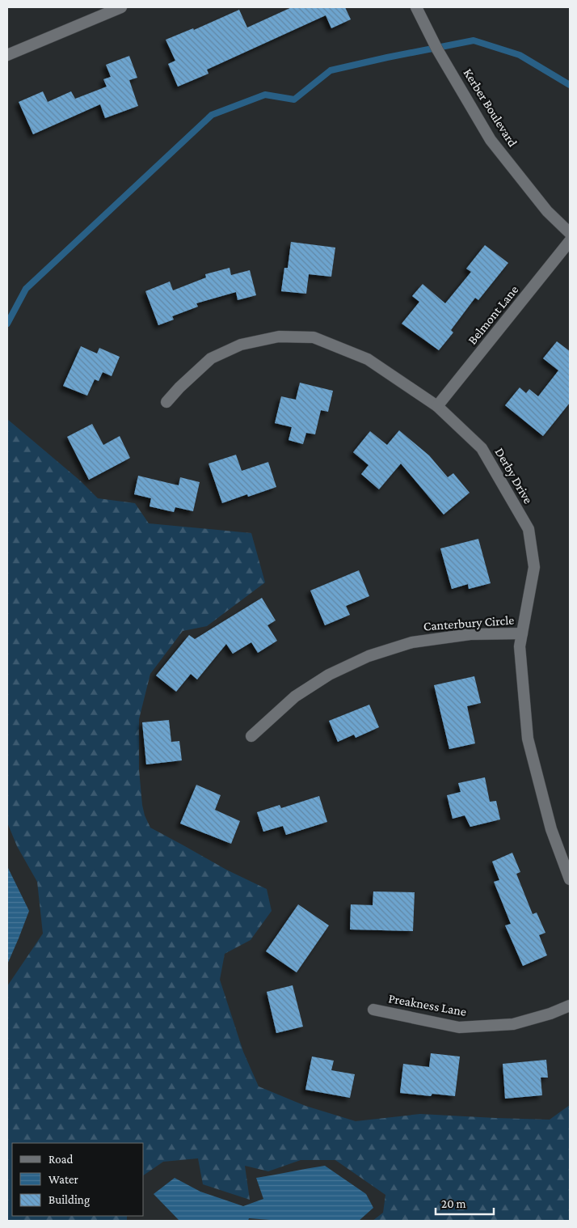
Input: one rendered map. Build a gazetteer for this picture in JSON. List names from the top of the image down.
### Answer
{
  "streets": {
    "street": [
      "Kerber Boulevard",
      "Belmont Lane",
      "Derby Drive",
      "Canterbury Circle",
      "Preakness Lane"
    ]
  },
  "crossings": [
    ["Belmont Lane", "Derby Drive"],
    ["Derby Drive", "Canterbury Circle"]
  ],
  "legend": ["Road", "Water", "Building"],
  "scale_bar": "20 m"
}
